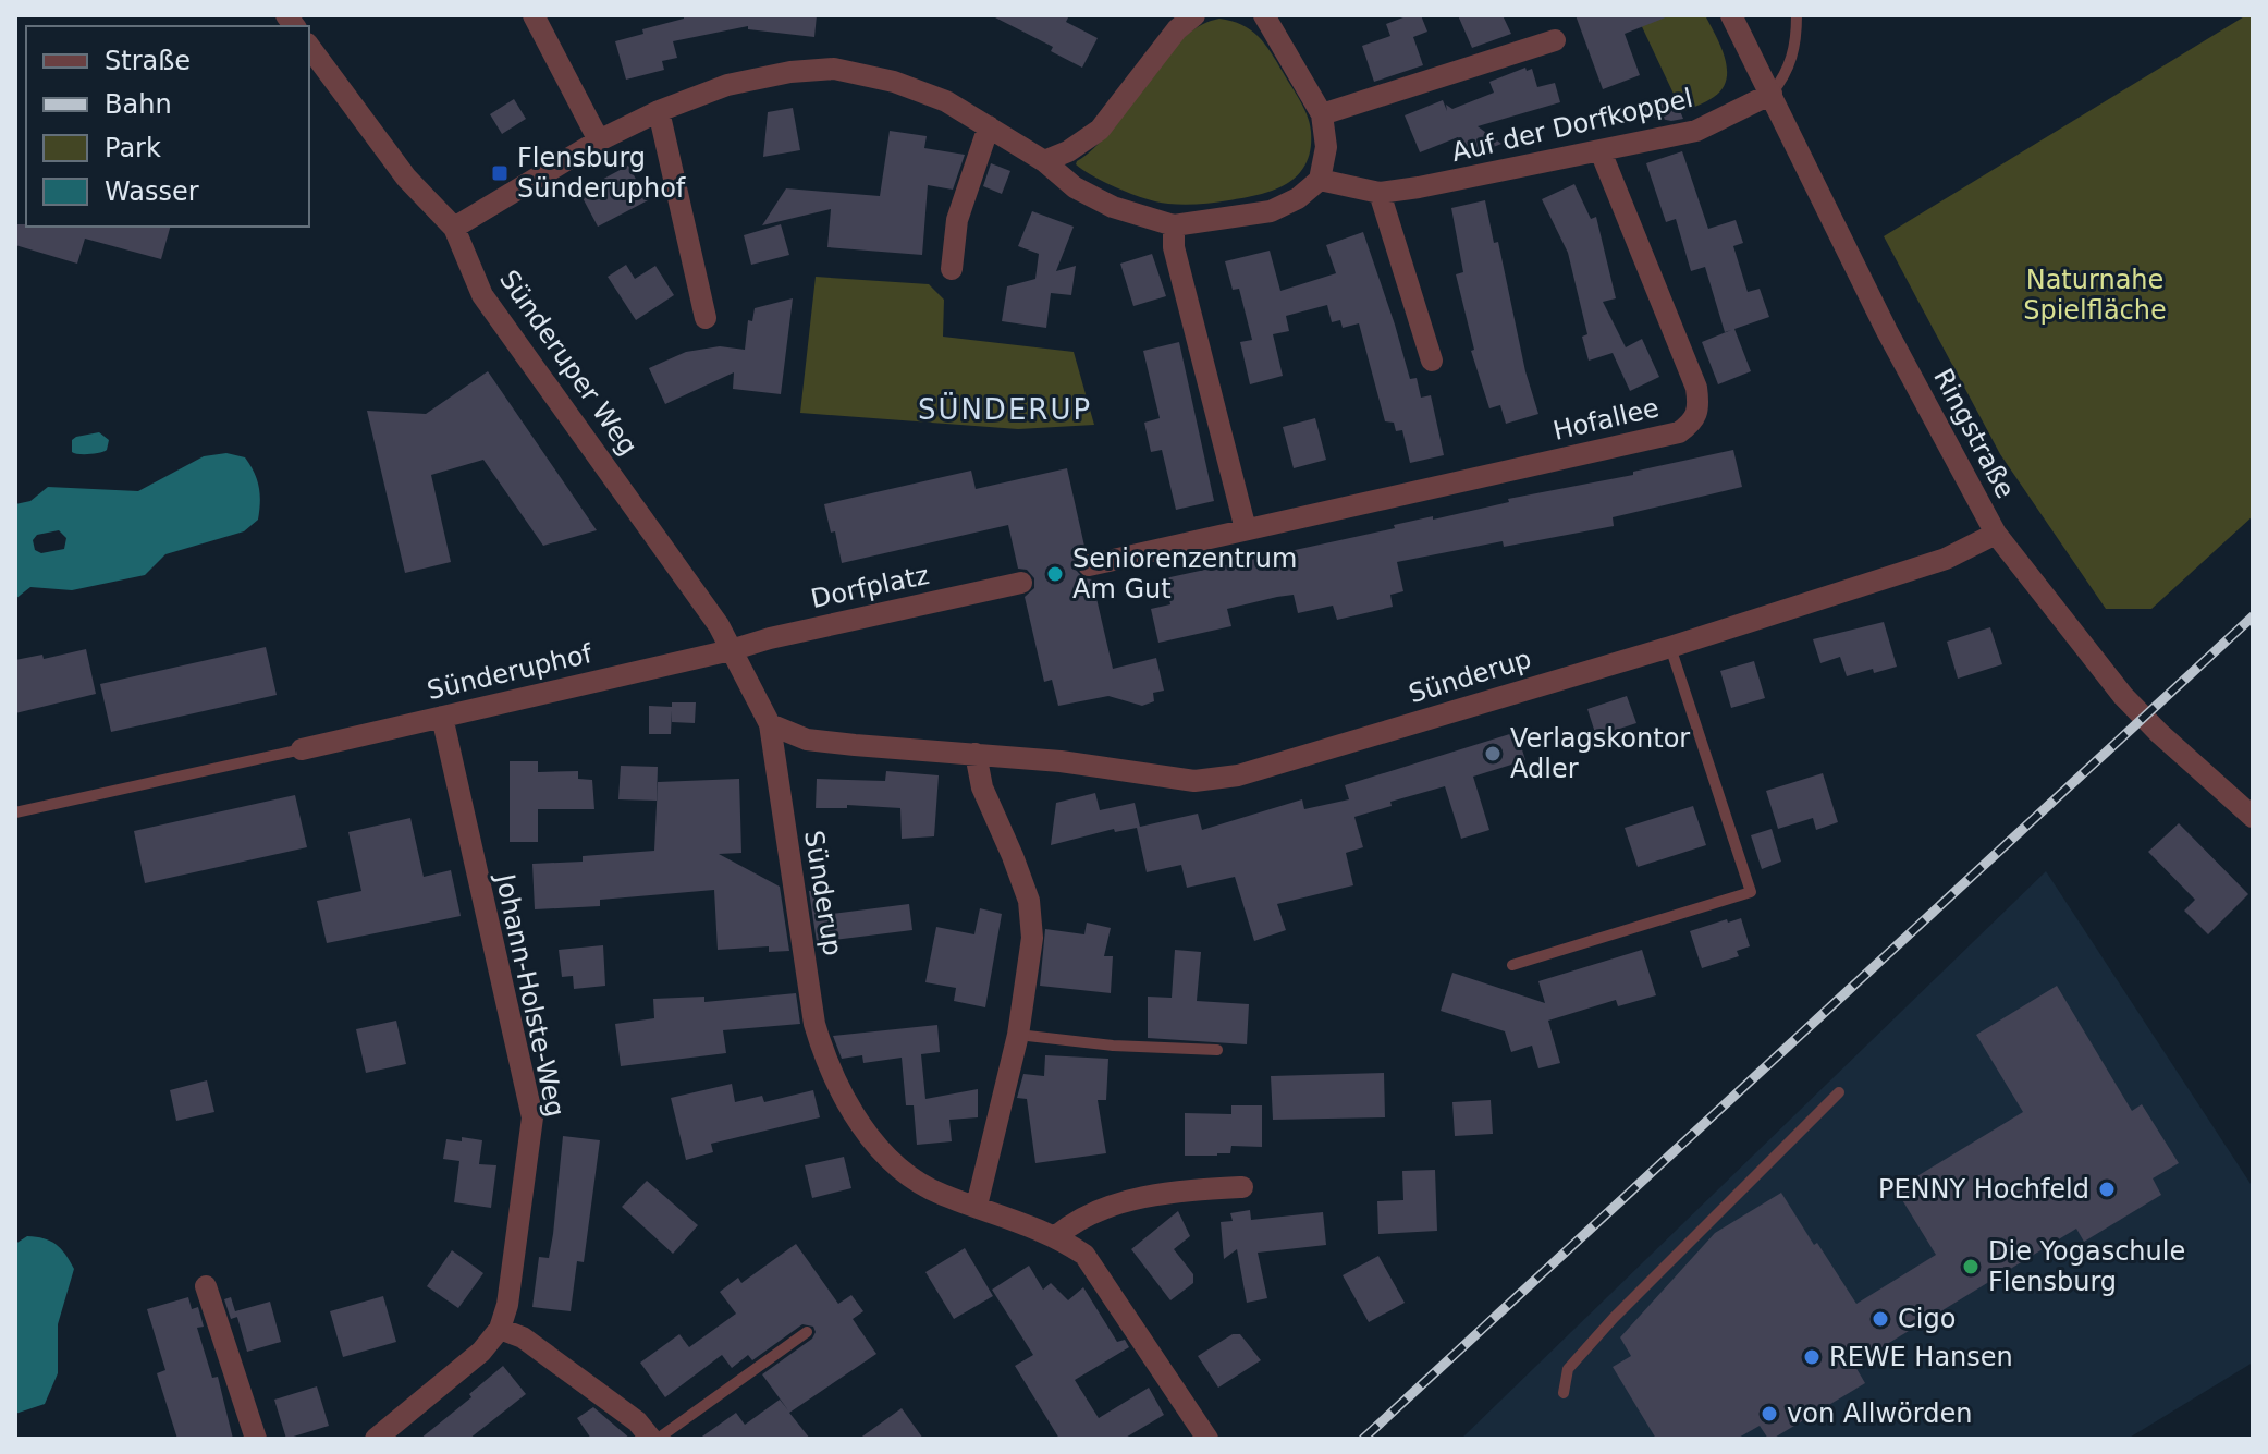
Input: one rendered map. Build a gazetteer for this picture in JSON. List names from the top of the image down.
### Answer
{
  "streets": {
    "street": [
      "Auf der Dorfkoppel",
      "Sünderuper Weg",
      "Hofallee",
      "Ringstraße",
      "Dorfplatz",
      "Sünderuphof",
      "Sünderup",
      "Johann-Holste-Weg"
    ]
  },
  "crossings": [
    ["Auf der Dorfkoppel", "Hofallee"],
    ["Auf der Dorfkoppel", "Ringstraße"],
    ["Sünderuper Weg", "Dorfplatz"],
    ["Sünderuper Weg", "Sünderuphof"],
    ["Sünderuper Weg", "Sünderup"],
    ["Ringstraße", "Sünderup"],
    ["Dorfplatz", "Sünderuphof"],
    ["Sünderuphof", "Johann-Holste-Weg"]
  ],
  "districts": ["SÜNDERUP"],
  "parks": ["Naturnahe Spielfläche"],
  "places": {
    "transit": ["Flensburg Sünderuphof"],
    "other": [
      "Seniorenzentrum Am Gut",
      "Verlagskontor Adler",
      "PENNY Hochfeld",
      "Die Yogaschule Flensburg",
      "Cigo",
      "REWE Hansen",
      "von Allwörden"
    ]
  },
  "legend": [
    "Straße",
    "Bahn",
    "Park",
    "Wasser"
  ]
}
